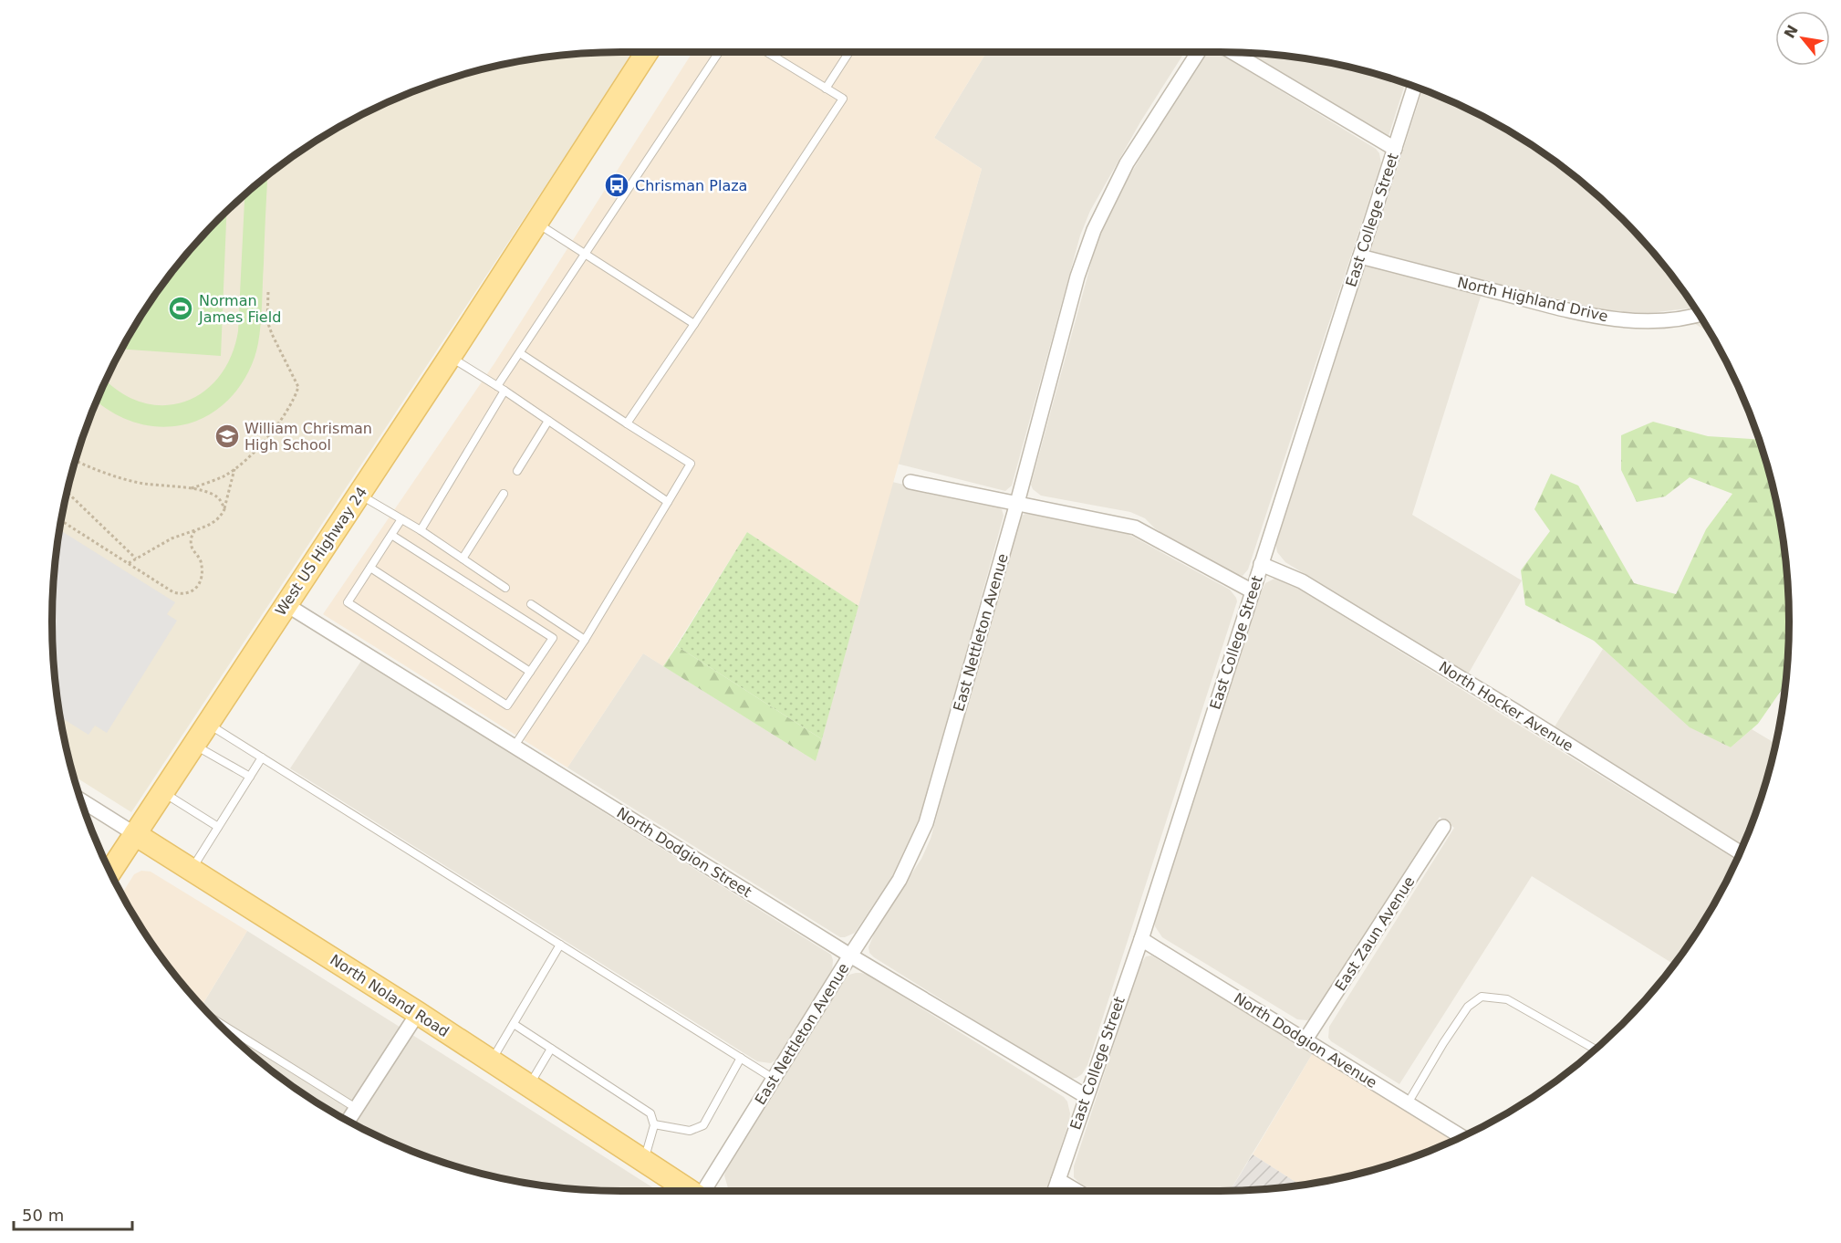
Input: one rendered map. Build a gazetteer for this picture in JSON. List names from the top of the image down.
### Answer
{
  "streets": {
    "main road": ["West US Highway 24", "North Noland Road"],
    "street": [
      "East College Street",
      "North Highland Drive",
      "East Nettleton Avenue",
      "North Hocker Avenue",
      "North Dodgion Street",
      "East Zaun Avenue",
      "North Dodgion Avenue"
    ]
  },
  "crossings": [
    ["East College Street", "North Highland Drive"],
    ["East College Street", "North Hocker Avenue"],
    ["East College Street", "North Dodgion Street"],
    ["East College Street", "North Dodgion Avenue"],
    ["West US Highway 24", "North Dodgion Street"],
    ["West US Highway 24", "North Noland Road"],
    ["East Nettleton Avenue", "North Dodgion Street"],
    ["East Zaun Avenue", "North Dodgion Avenue"]
  ],
  "places": {
    "bus stop": ["Chrisman Plaza"],
    "sports": ["Norman James Field"],
    "school or university": ["William Chrisman High School"]
  },
  "scale_bar": "50 m",
  "north": "top left"
}
